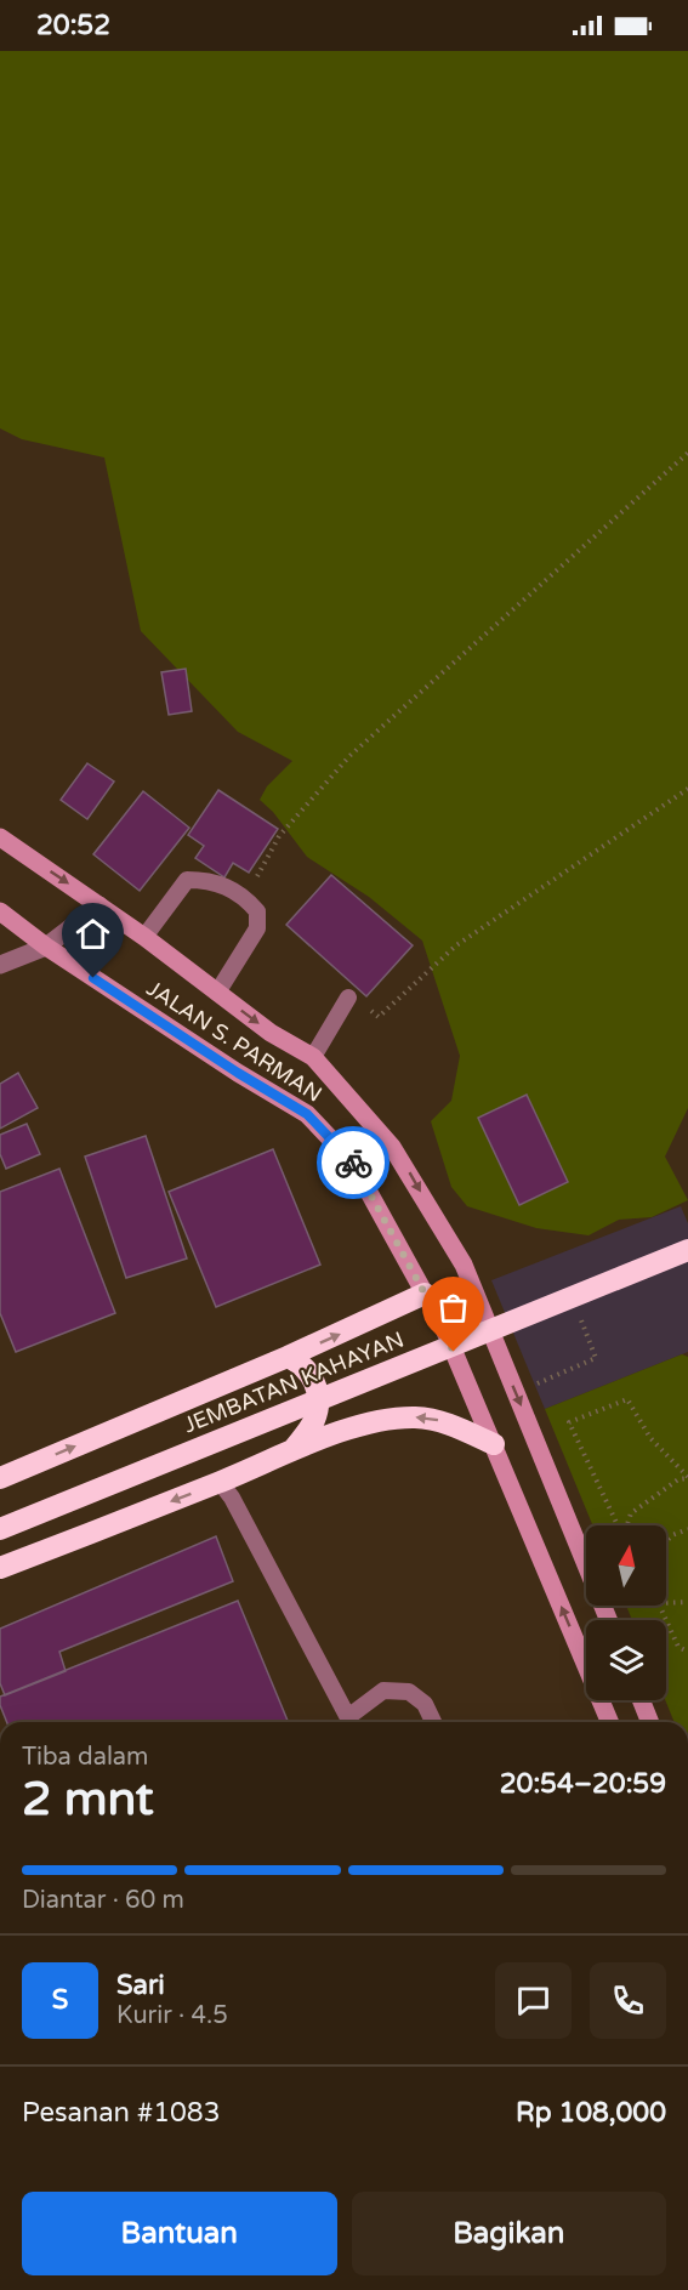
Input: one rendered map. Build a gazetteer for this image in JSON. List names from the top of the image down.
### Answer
{
  "streets": {
    "highway": ["JEMBATAN KAHAYAN"],
    "main road": ["JALAN S. PARMAN"]
  },
  "north": "top",
  "page": {
    "status": "20:52",
    "heading": ["2 mnt", "Tiba dalam", "20:54–20:59"],
    "panel": [
      "Sari",
      "Kurir · 4.5",
      "Pesanan #1083",
      "Rp 108,000"
    ],
    "bar": "Diantar · 60 m",
    "round": "S",
    "buttons": ["Bantuan", "Bagikan"]
  }
}
